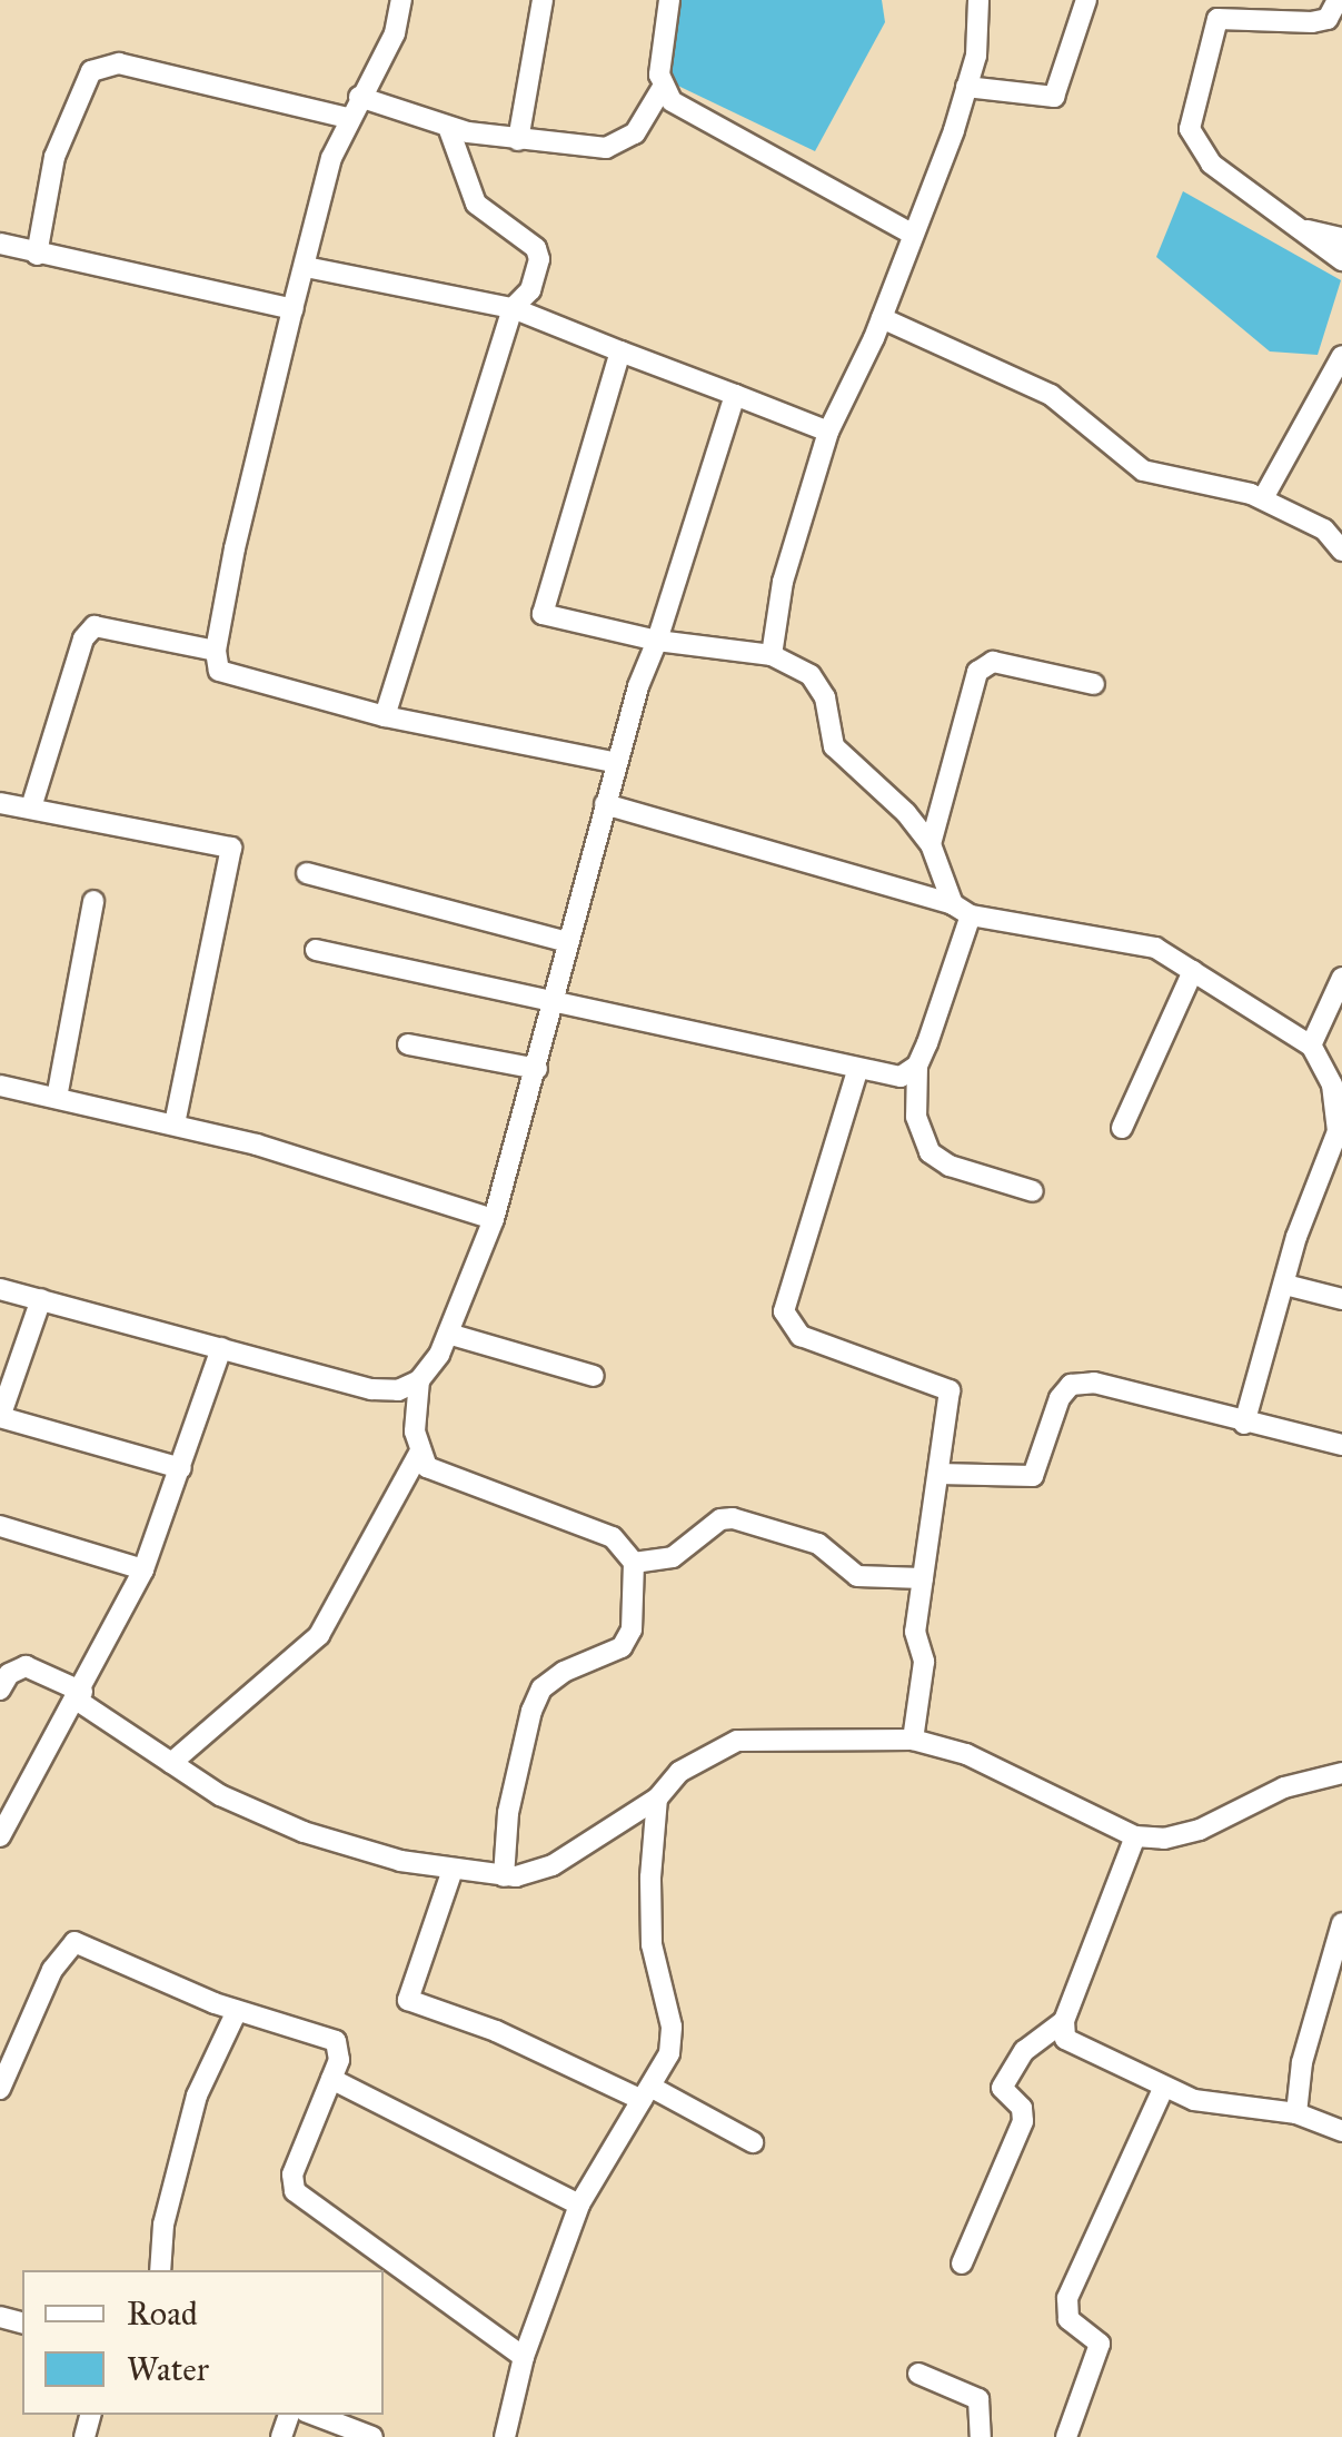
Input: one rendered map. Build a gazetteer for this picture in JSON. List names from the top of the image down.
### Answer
{
  "legend": ["Road", "Water"]
}
